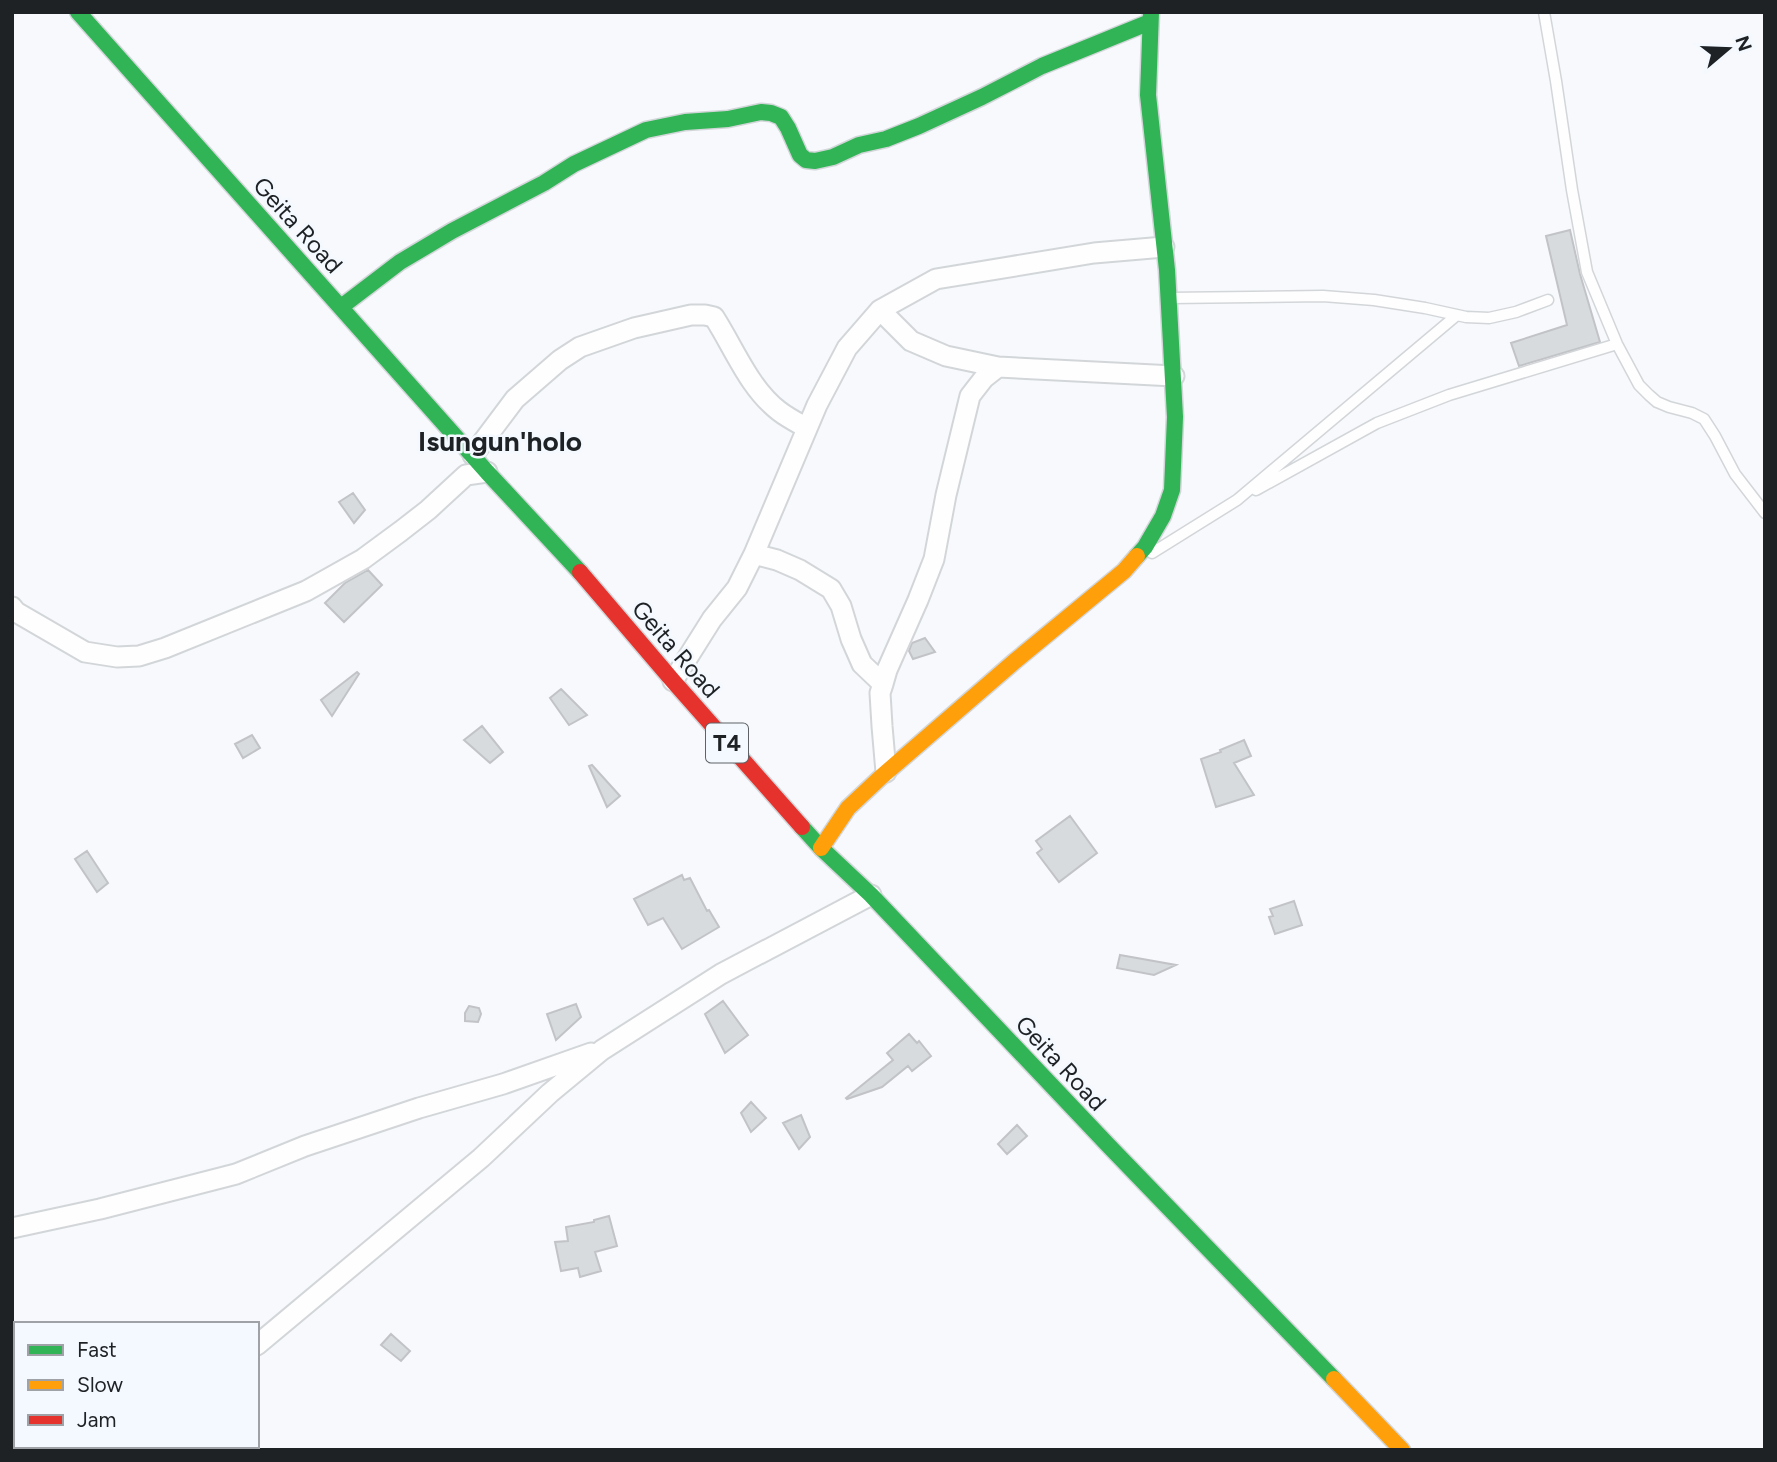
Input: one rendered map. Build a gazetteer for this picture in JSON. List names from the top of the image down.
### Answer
{
  "streets": {
    "main road": ["Geita Road", "T4"]
  },
  "districts": ["Isungun'holo"],
  "legend": ["Fast", "Slow", "Jam"],
  "north": "right"
}
